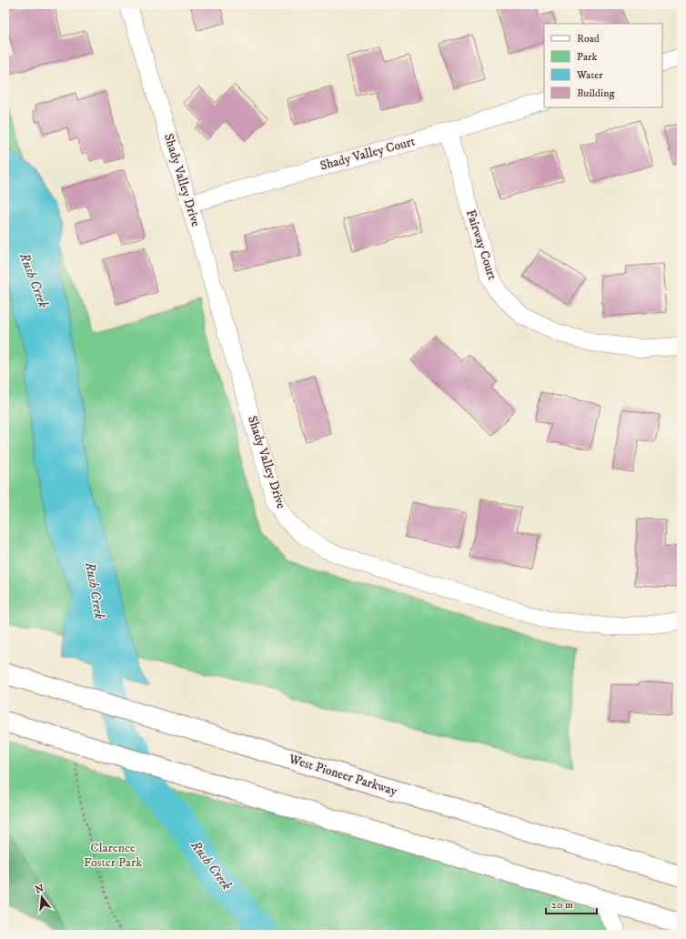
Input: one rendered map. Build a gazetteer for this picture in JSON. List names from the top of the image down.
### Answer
{
  "streets": {
    "main road": ["West Pioneer Parkway"],
    "street": ["Shady Valley Court", "Shady Valley Drive", "Fairway Court"]
  },
  "crossings": [
    ["Shady Valley Court", "Shady Valley Drive"],
    ["Shady Valley Court", "Fairway Court"]
  ],
  "water": ["Rush Creek"],
  "parks": ["Clarence Foster Park"],
  "legend": [
    "Road",
    "Park",
    "Water",
    "Building"
  ],
  "scale_bar": "20 m",
  "north": "top"
}
